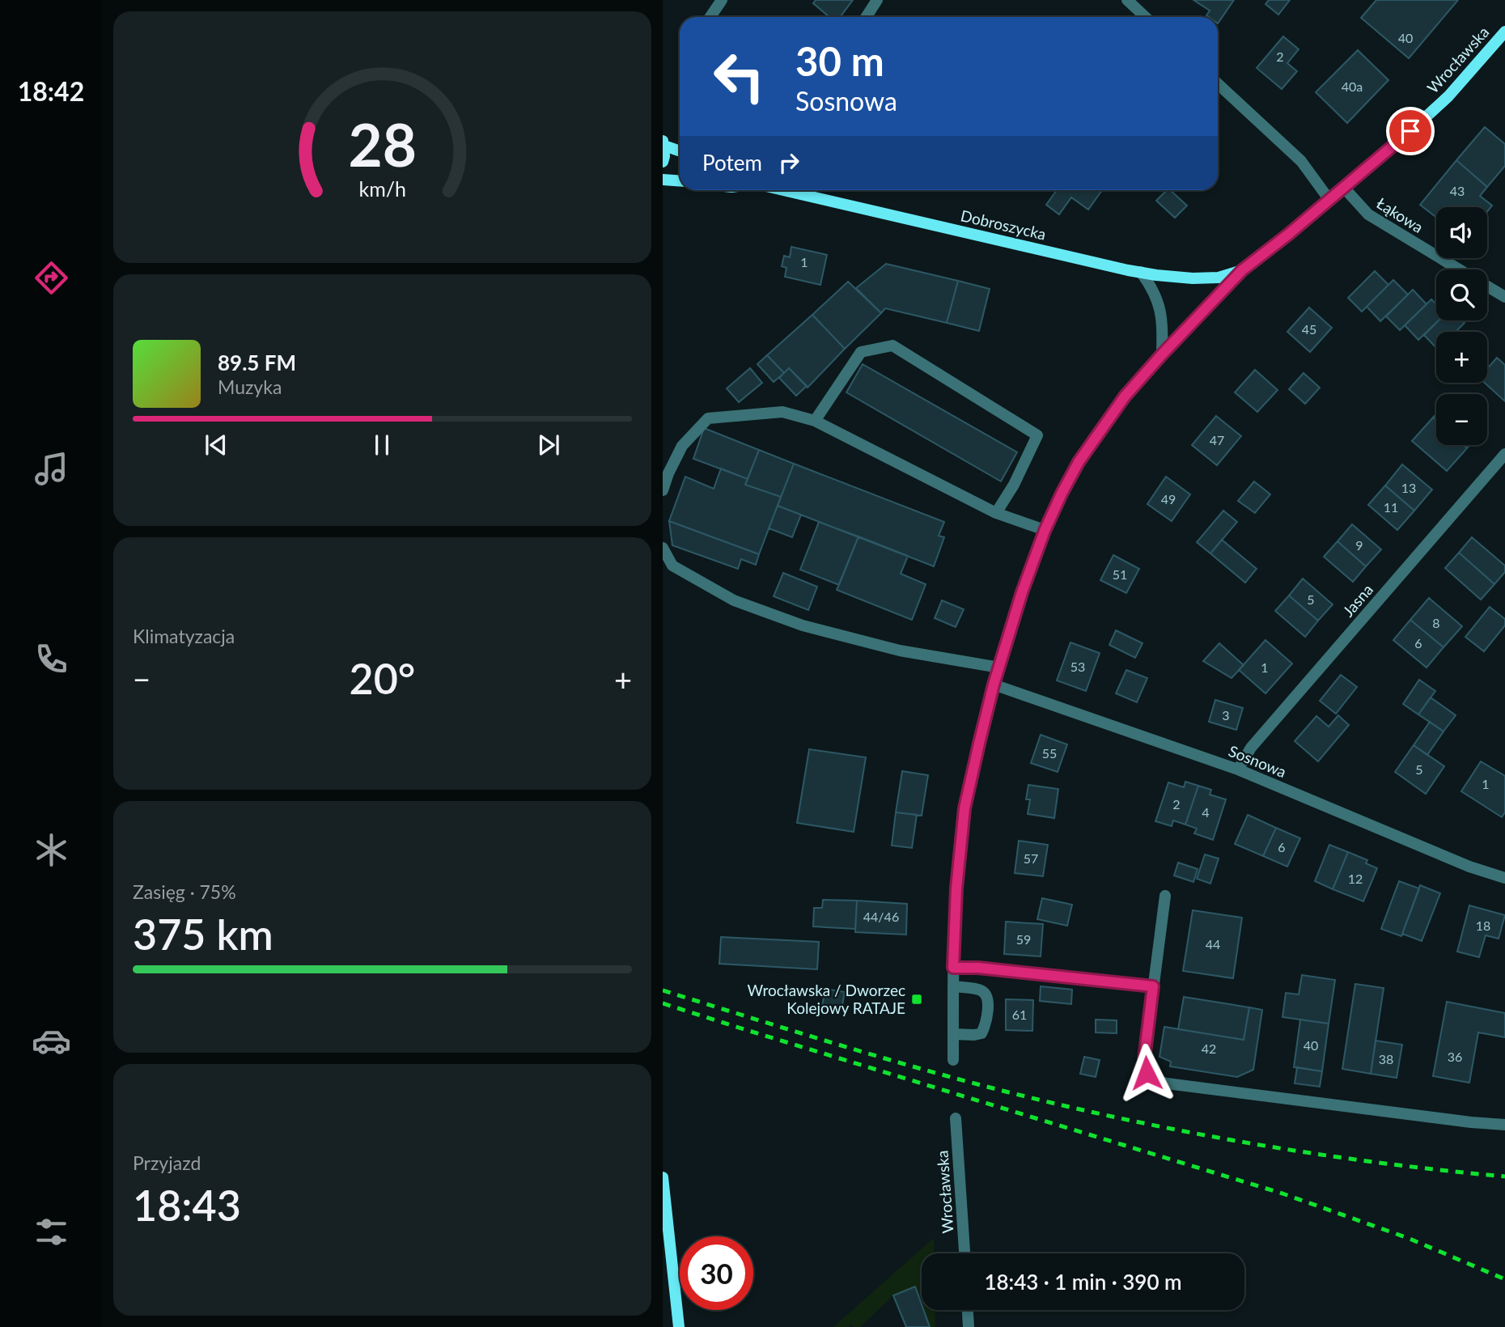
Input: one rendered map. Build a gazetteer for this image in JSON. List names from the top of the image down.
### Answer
{
  "streets": {
    "street": [
      "Wrocławska",
      "Łąkowa",
      "Dobroszycka",
      "Jasna",
      "Sosnowa"
    ]
  },
  "crossings": [
    ["Wrocławska", "Łąkowa"],
    ["Wrocławska", "Dobroszycka"],
    ["Wrocławska", "Sosnowa"],
    ["Jasna", "Sosnowa"]
  ],
  "places": {
    "transit": ["Wrocławska / Dworzec Kolejowy RATAJE"]
  },
  "house_numbers": [
    "40",
    "2",
    "40a",
    "43",
    "1",
    "45",
    "47",
    "13",
    "49",
    "11",
    "9",
    "51",
    "5",
    "8",
    "6",
    "53",
    "1",
    "3",
    "55",
    "5",
    "1",
    "2",
    "4",
    "6",
    "57",
    "12",
    "44/46",
    "18",
    "59",
    "44",
    "61",
    "40",
    "42",
    "36",
    "38"
  ],
  "page": {
    "tabs": "18:42",
    "turn": ["30 m", "Sosnowa"],
    "then": "Potem",
    "map_buttons": ["+", "−"],
    "song": ["89.5 FM", "Muzyka"],
    "tile": [
      "Klimatyzacja",
      ["Zasięg · 75%", "375 km"],
      ["Przyjazd", "18:43"]
    ],
    "heat": ["−", "20°", "+"],
    "limit": "30",
    "trip": "18:43 · 1 min · 390 m",
    "gauge": ["28", "km/h"]
  }
}
